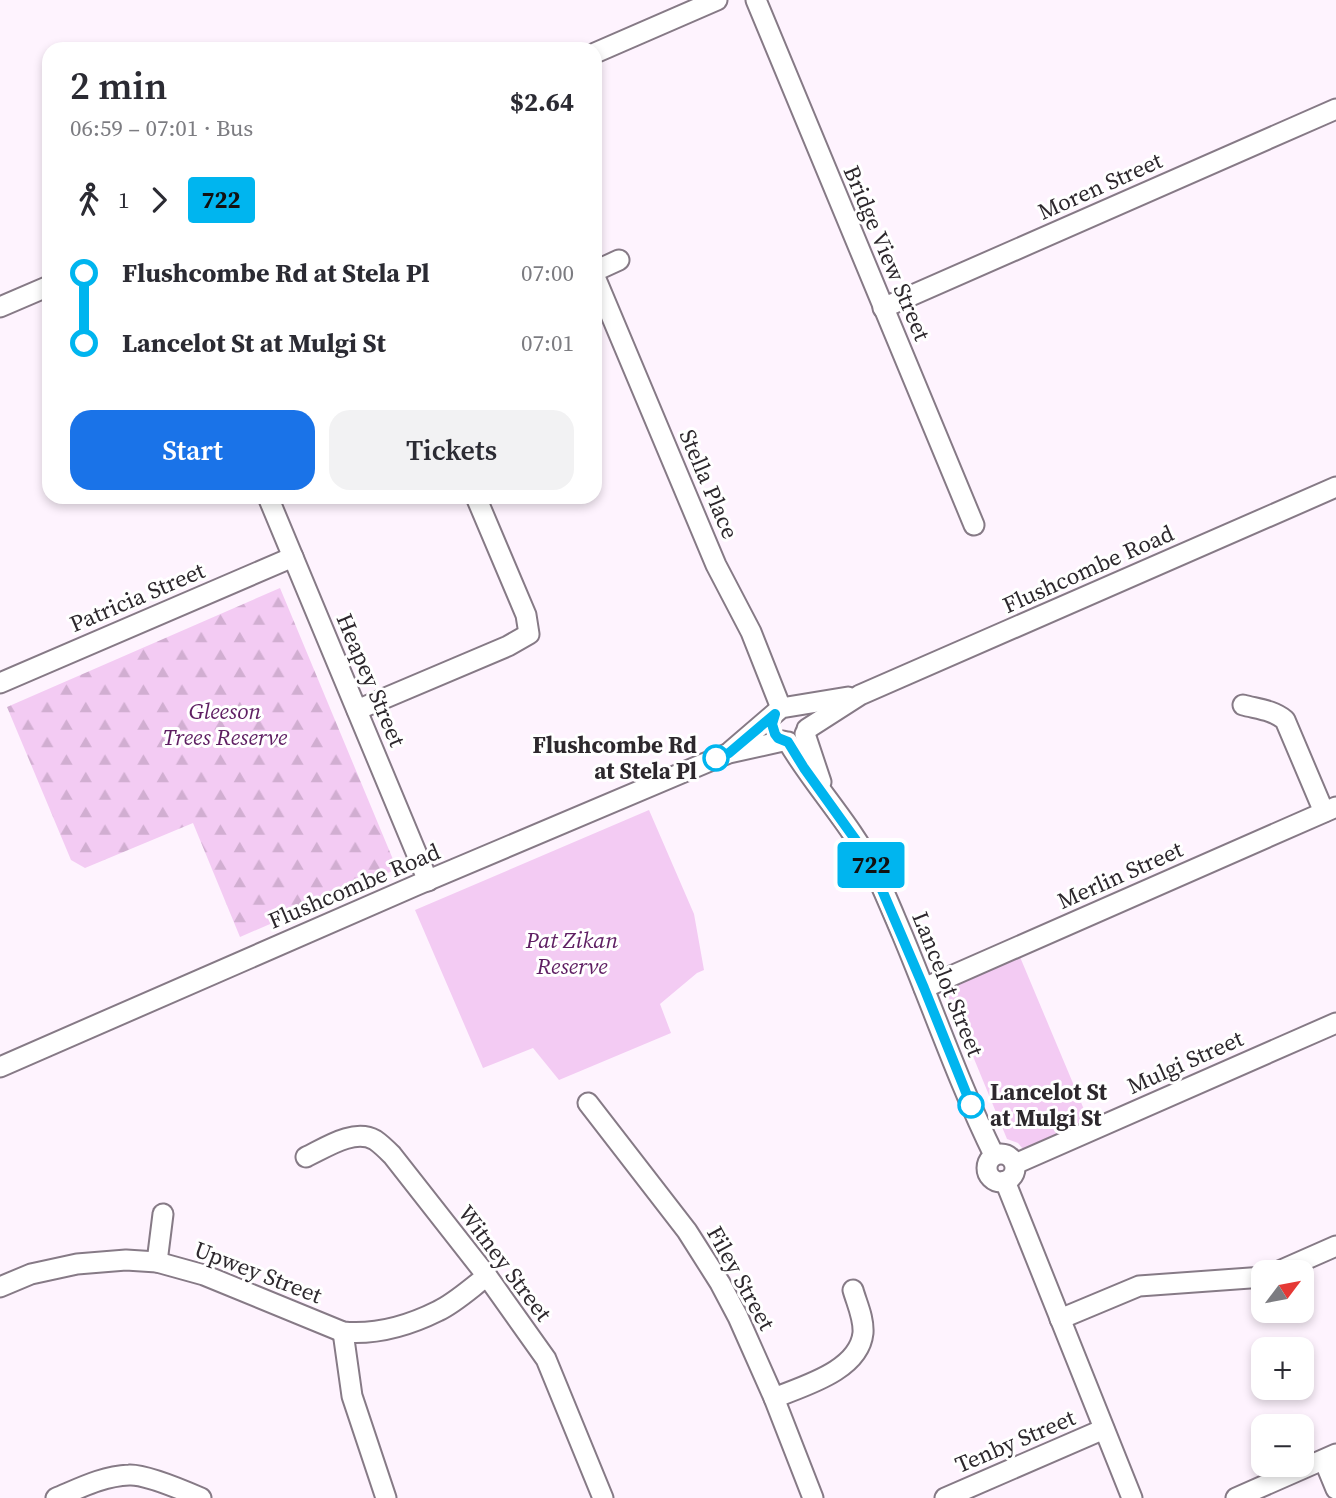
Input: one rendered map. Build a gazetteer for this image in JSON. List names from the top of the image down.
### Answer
{
  "streets": {
    "street": [
      "Moren Street",
      "Bridge View Street",
      "Stella Place",
      "Flushcombe Road",
      "Patricia Street",
      "Heapey Street",
      "Merlin Street",
      "Lancelot Street",
      "Mulgi Street",
      "Witney Street",
      "Upwey Street",
      "Filey Street",
      "Tenby Street"
    ]
  },
  "crossings": [
    ["Moren Street", "Bridge View Street"],
    ["Stella Place", "Flushcombe Road"],
    ["Flushcombe Road", "Heapey Street"],
    ["Flushcombe Road", "Lancelot Street"],
    ["Patricia Street", "Heapey Street"],
    ["Merlin Street", "Lancelot Street"],
    ["Lancelot Street", "Mulgi Street"],
    ["Witney Street", "Upwey Street"]
  ],
  "parks": ["Gleeson Trees Reserve", "Pat Zikan Reserve"],
  "places": ["Flushcombe Rd at Stela Pl", "Lancelot St at Mulgi St"],
  "lines": ["bus line 722"],
  "north": "top right",
  "page": {
    "on_map": "722",
    "heading": ["2 min", "06:59 – 07:01 · Bus", "$2.64"],
    "legs": ["1", "722"],
    "list": [
      {
        "name": "Flushcombe Rd at Stela Pl",
        "value": "07:00"
      },
      {
        "name": "Lancelot St at Mulgi St",
        "value": "07:01"
      }
    ],
    "buttons": ["Start", "Tickets"],
    "map_buttons": ["+", "−"]
  }
}
